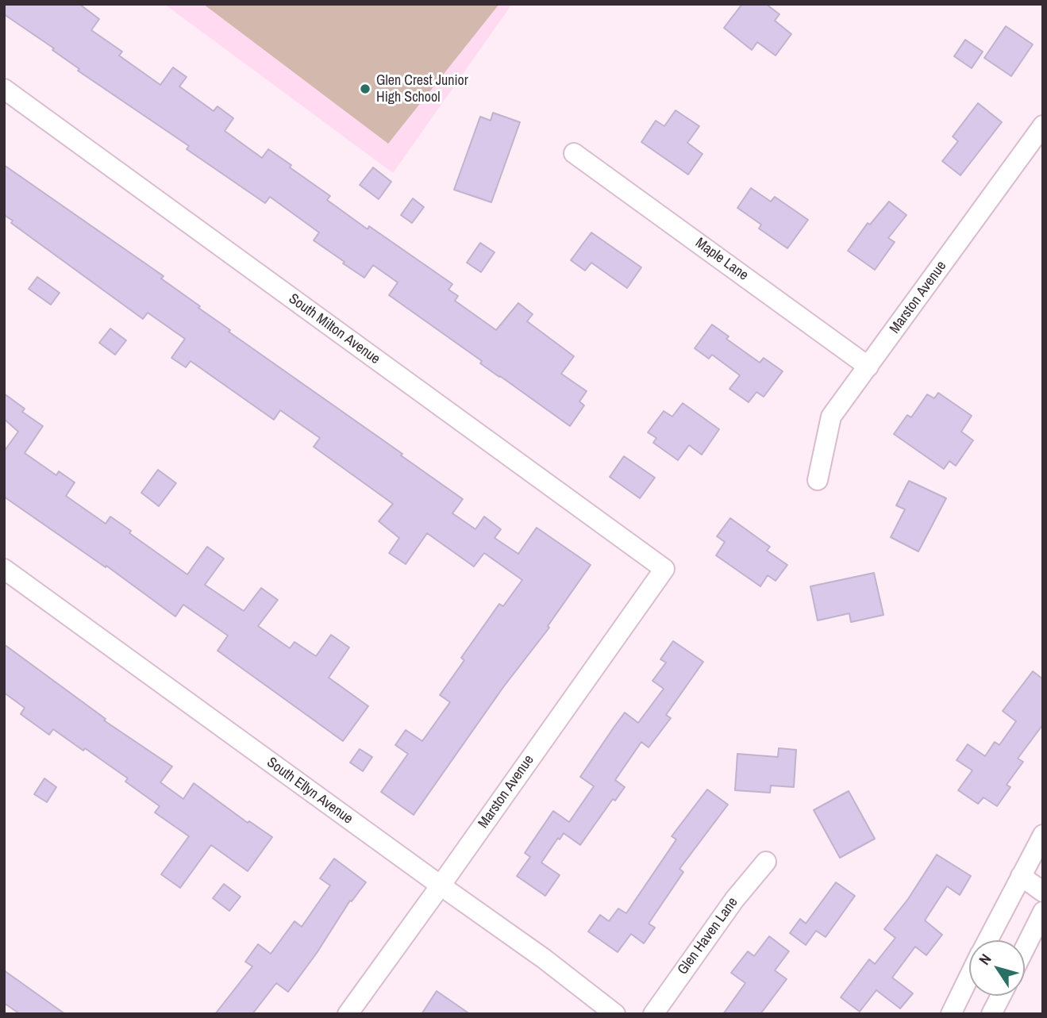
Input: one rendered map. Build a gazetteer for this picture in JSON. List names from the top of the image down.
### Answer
{
  "streets": {
    "street": [
      "Maple Lane",
      "Marston Avenue",
      "South Milton Avenue",
      "South Ellyn Avenue",
      "Glen Haven Lane"
    ]
  },
  "crossings": [
    ["Maple Lane", "Marston Avenue"],
    ["Marston Avenue", "South Milton Avenue"],
    ["Marston Avenue", "South Ellyn Avenue"]
  ],
  "places": ["Glen Crest Junior High School"],
  "north": "top left"
}
